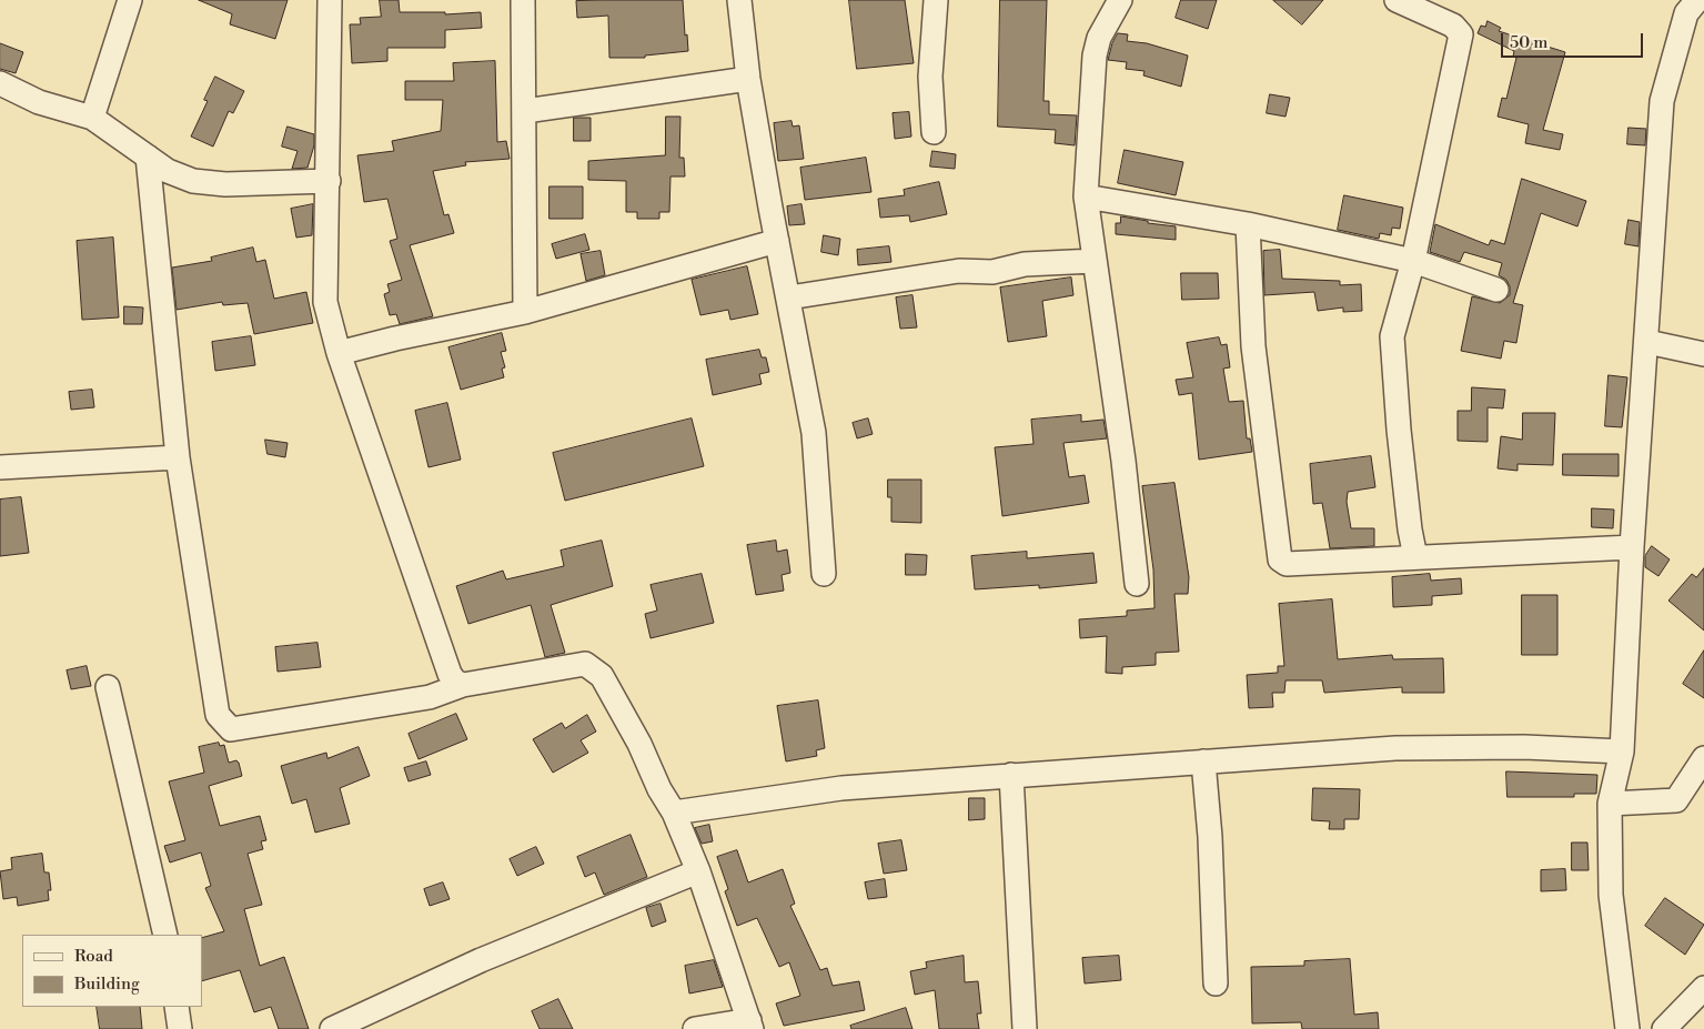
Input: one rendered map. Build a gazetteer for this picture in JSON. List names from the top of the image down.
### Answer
{
  "legend": ["Road", "Building"],
  "scale_bar": "50 m"
}
